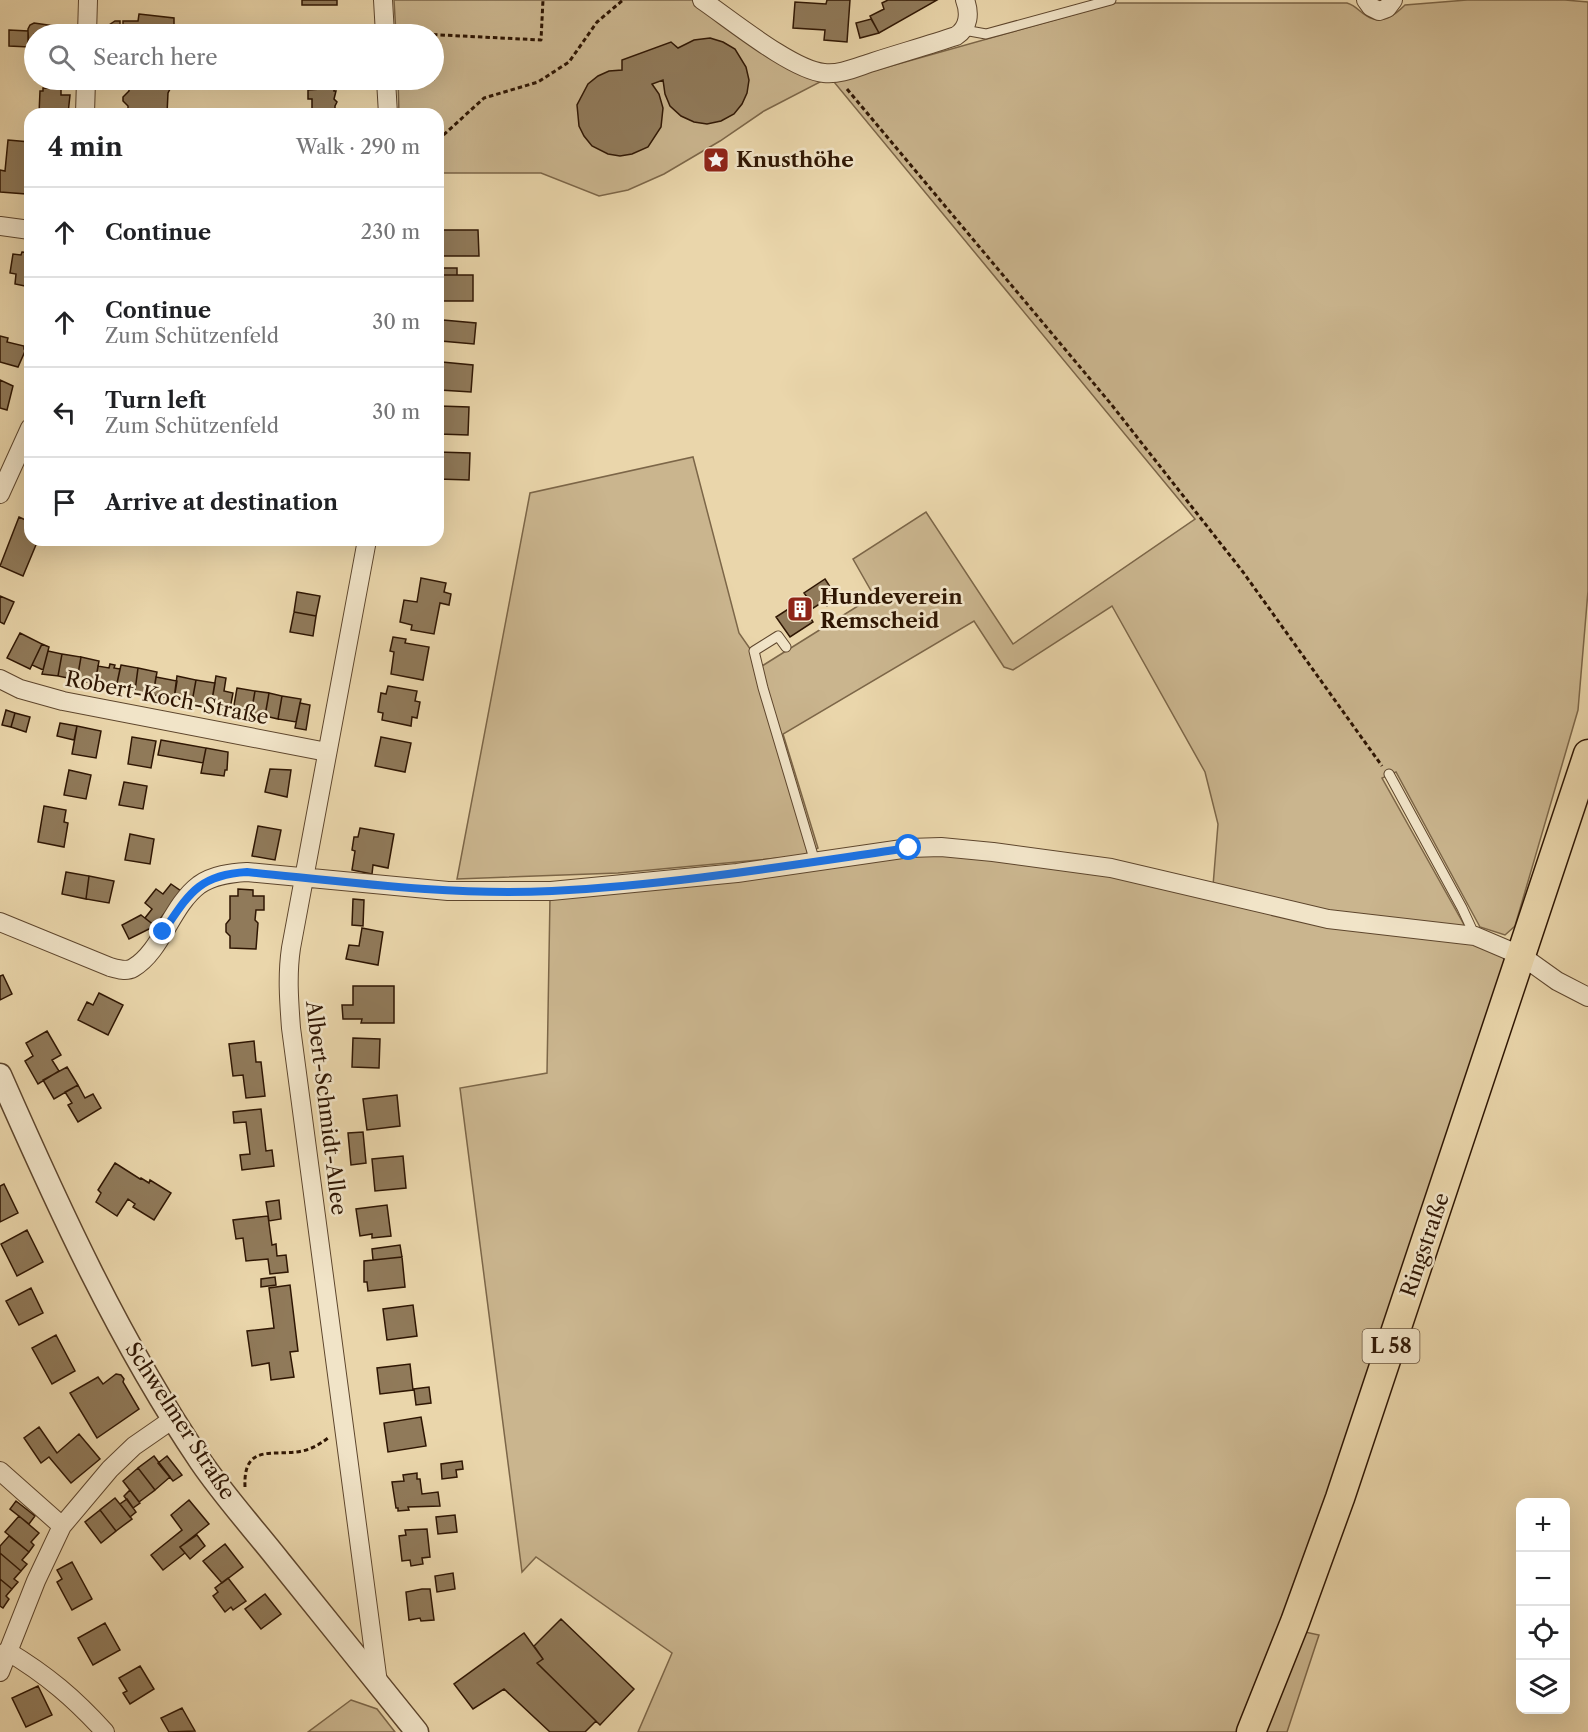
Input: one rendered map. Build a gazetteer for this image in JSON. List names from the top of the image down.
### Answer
{
  "streets": {
    "main road": ["Ringstraße", "L 58"],
    "street": ["Robert-Koch-Straße", "Albert-Schmidt-Allee", "Schwelmer Straße"]
  },
  "crossings": [
    ["Robert-Koch-Straße", "Albert-Schmidt-Allee"],
    ["Albert-Schmidt-Allee", "Schwelmer Straße"]
  ],
  "places": {
    "place": ["Knusthöhe"],
    "building": ["Hundeverein Remscheid"]
  },
  "page": {
    "search": "Search here",
    "heading": ["4 min", "Walk · 290 m"],
    "list": [
      ["Continue", "230 m"],
      ["Continue", "Zum Schützenfeld", "30 m"],
      ["Turn left", "Zum Schützenfeld", "30 m"],
      "Arrive at destination"
    ],
    "map_buttons": ["+", "−"]
  }
}
